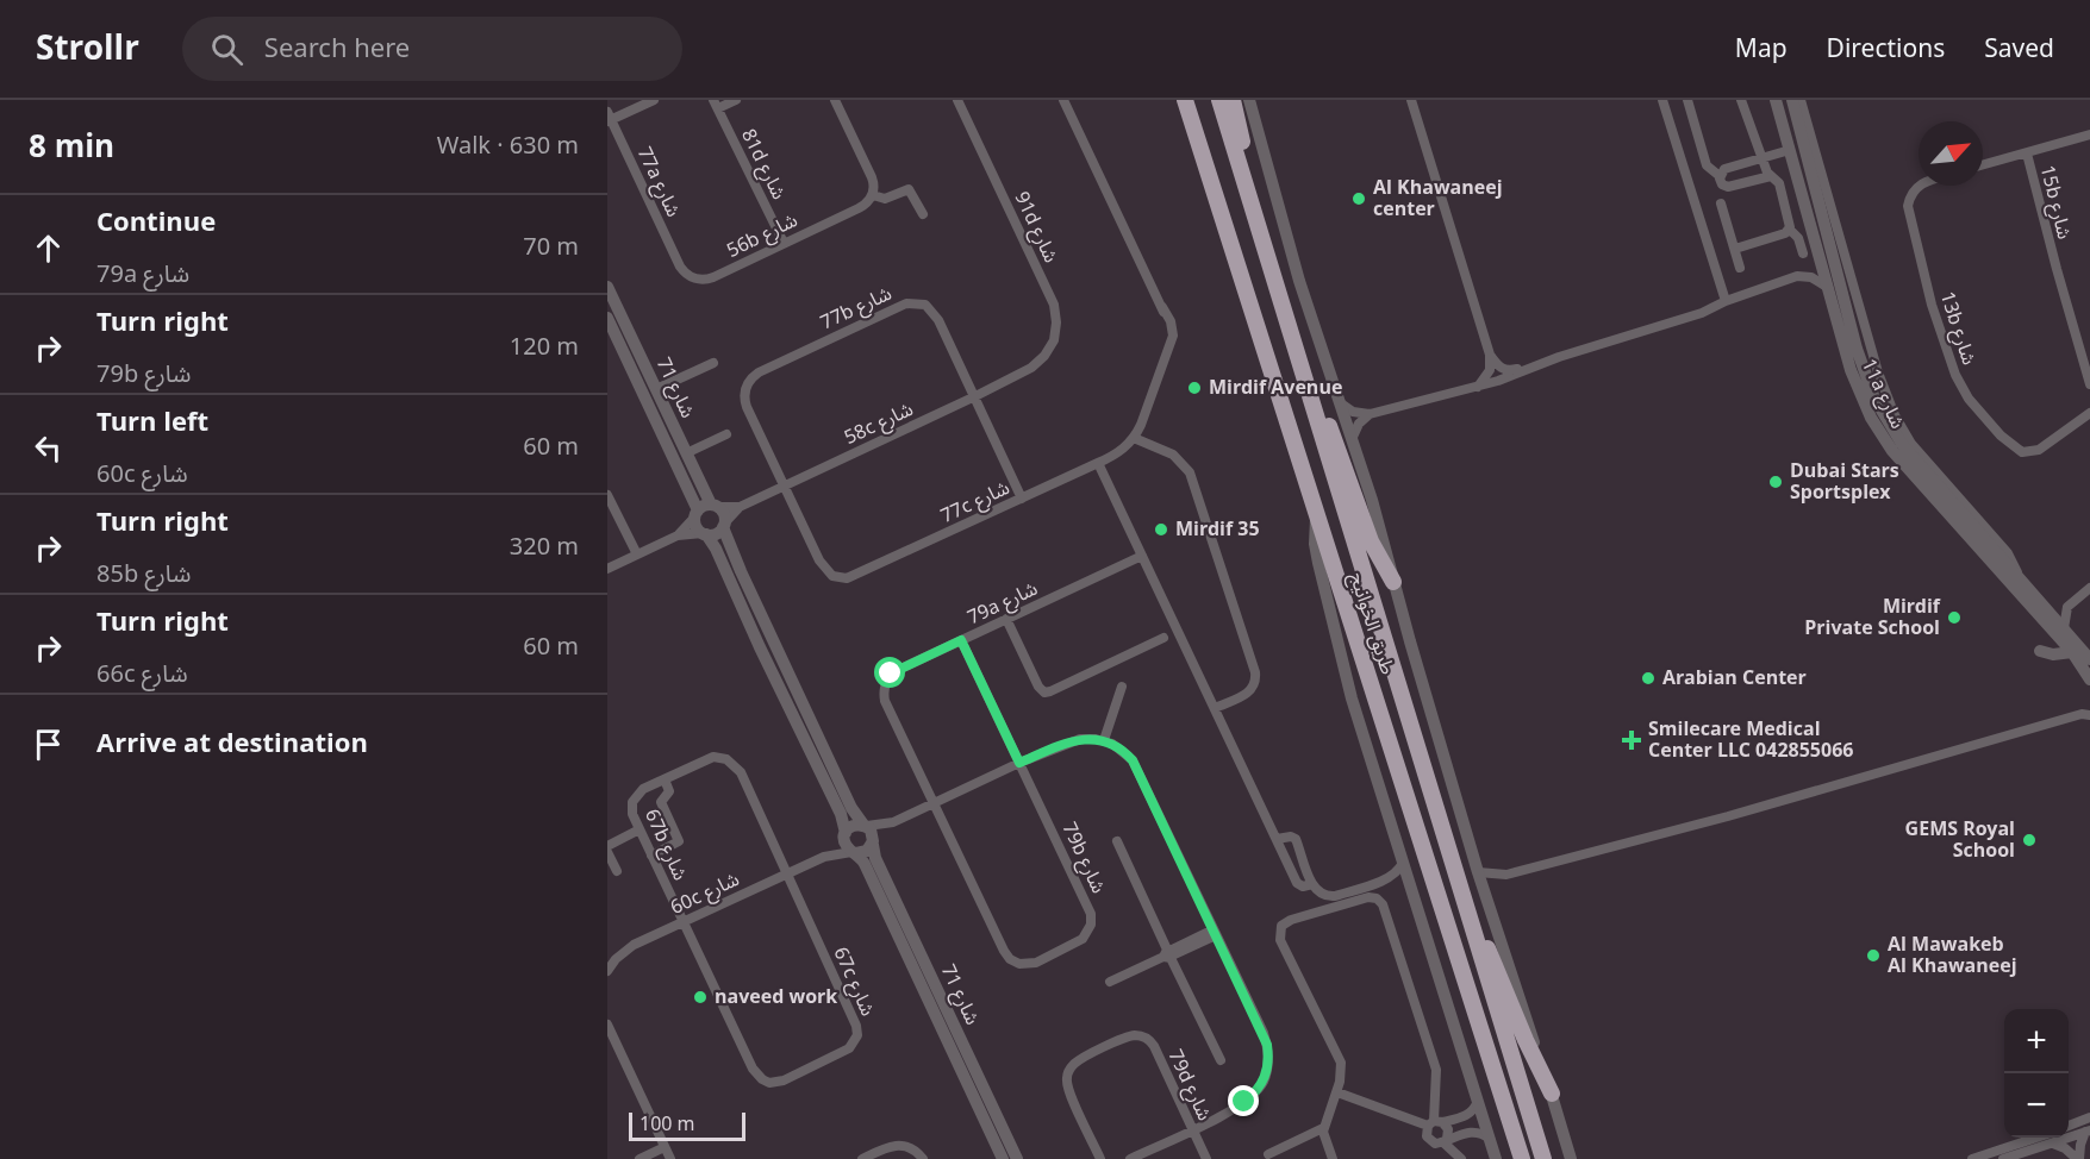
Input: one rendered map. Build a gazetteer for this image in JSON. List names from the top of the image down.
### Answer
{
  "streets": {
    "highway": ["طريق الخوانيج"],
    "street": [
      "81d شارع",
      "77a شارع",
      "15b شارع",
      "91d شارع",
      "56b شارع",
      "77b شارع",
      "13b شارع",
      "شارع 71",
      "11a شارع",
      "58c شارع",
      "77c شارع",
      "79a شارع",
      "67b شارع",
      "79b شارع",
      "60c شارع",
      "67c شارع",
      "79d شارع"
    ]
  },
  "crossings": [
    ["81d شارع", "56b شارع"],
    ["77a شارع", "56b شارع"],
    ["91d شارع", "58c شارع"],
    ["77b شارع", "58c شارع"],
    ["77b شارع", "77c شارع"],
    ["شارع 71", "58c شارع"],
    ["شارع 71", "60c شارع"],
    ["58c شارع", "77c شارع"],
    ["79a شارع", "79b شارع"],
    ["67b شارع", "60c شارع"],
    ["67b شارع", "67c شارع"],
    ["60c شارع", "67c شارع"]
  ],
  "places": {
    "other": [
      "Al Khawaneej center",
      "Mirdif Avenue",
      "Dubai Stars Sportsplex",
      "Mirdif 35",
      "Mirdif Private School",
      "Arabian Center",
      "GEMS Royal School",
      "Al Mawakeb Al Khawaneej",
      "naveed work"
    ],
    "health": ["Smilecare Medical Center LLC 042855066"]
  },
  "scale_bar": "100 m",
  "north": "top right",
  "page": {
    "header": "Strollr",
    "search": "Search here",
    "nav": ["Map", "Directions", "Saved"],
    "heading": ["8 min", "Walk · 630 m"],
    "list": [
      ["Continue", "79a شارع", "70 m"],
      ["Turn right", "79b شارع", "120 m"],
      ["Turn left", "60c شارع", "60 m"],
      ["Turn right", "85b شارع", "320 m"],
      ["Turn right", "66c شارع", "60 m"],
      "Arrive at destination"
    ],
    "map_buttons": ["+", "−"],
    "scale": "100 m"
  }
}
